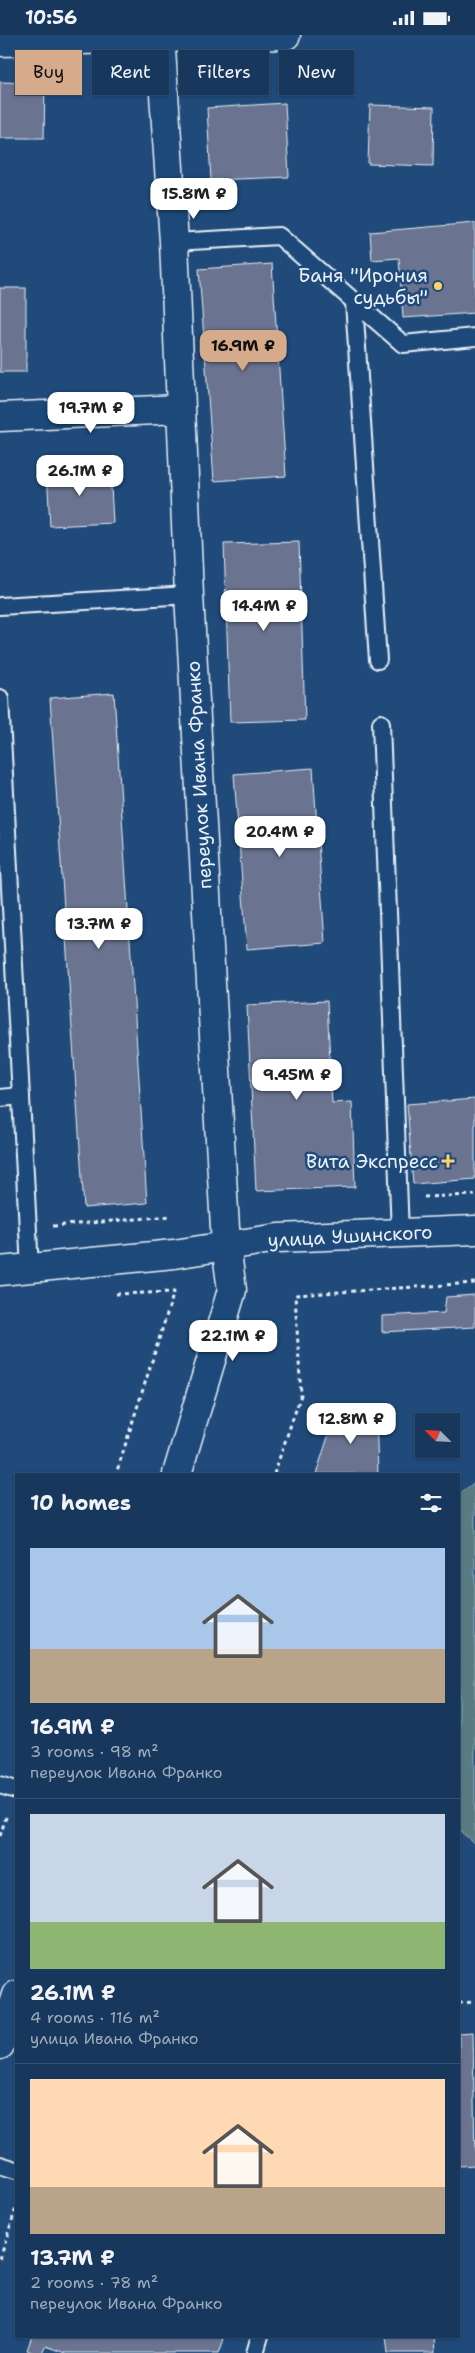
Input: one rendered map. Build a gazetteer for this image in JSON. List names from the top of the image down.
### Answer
{
  "streets": {
    "street": ["переулок Ивана Франко", "улица Ушинского"]
  },
  "crossings": [
    ["переулок Ивана Франко", "улица Ушинского"]
  ],
  "places": {
    "other": ["Баня \"Ирония судьбы\""],
    "health": ["Вита Экспресс"]
  },
  "north": "top left",
  "page": {
    "status": "10:56",
    "chip": [
      "Buy",
      "Rent",
      "Filters",
      "New"
    ],
    "price": [
      "15.8M ₽",
      "16.9M ₽",
      "19.7M ₽",
      "26.1M ₽",
      "14.4M ₽",
      "20.4M ₽",
      "13.7M ₽",
      "9.45M ₽",
      "22.1M ₽",
      "12.8M ₽"
    ],
    "heading": "10 homes",
    "list": [
      {
        "name": "16.9M ₽",
        "note": "3 rooms · 98 m² · переулок Ивана Франко"
      },
      {
        "name": "26.1M ₽",
        "note": "4 rooms · 116 m² · улица Ивана Франко"
      },
      {
        "name": "13.7M ₽",
        "note": "2 rooms · 78 m² · переулок Ивана Франко"
      }
    ]
  }
}
